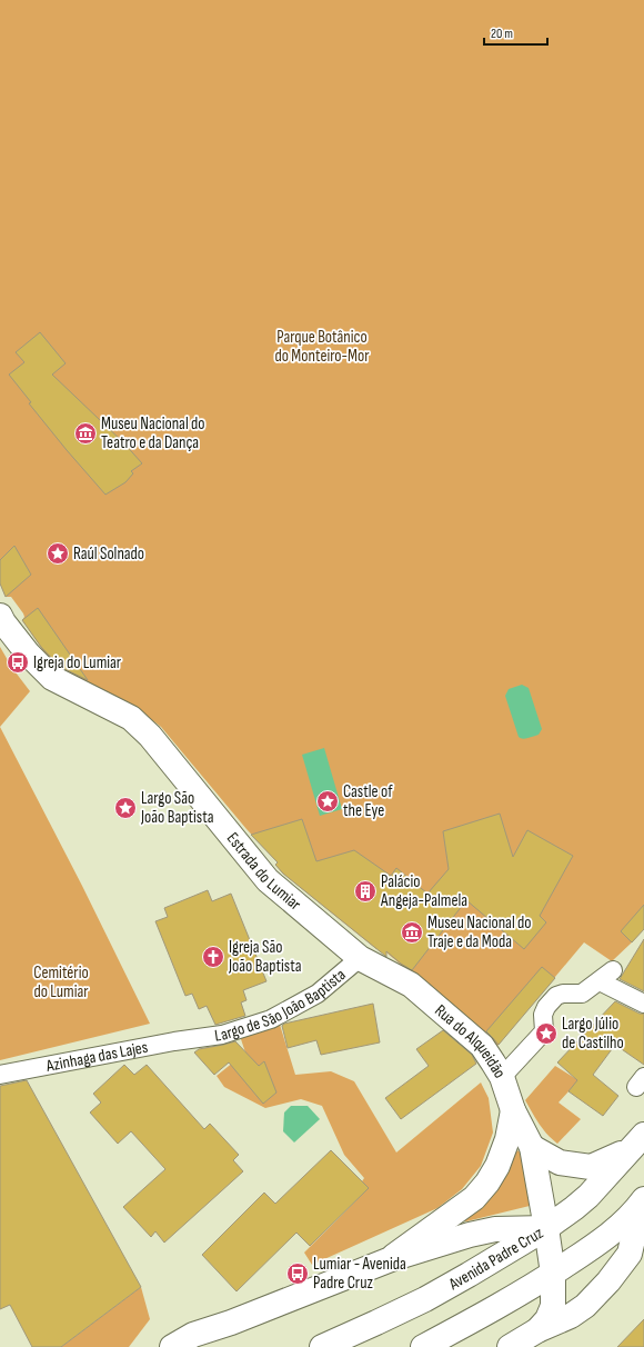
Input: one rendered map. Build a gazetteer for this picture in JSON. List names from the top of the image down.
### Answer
{
  "streets": {
    "main road": ["Estrada do Lumiar", "Rua do Alqueidão", "Avenida Padre Cruz"],
    "street": ["Largo de São João Baptista", "Azinhaga das Lajes"]
  },
  "crossings": [
    ["Estrada do Lumiar", "Largo de São João Baptista"],
    ["Estrada do Lumiar", "Rua do Alqueidão"],
    ["Largo de São João Baptista", "Azinhaga das Lajes"],
    ["Rua do Alqueidão", "Avenida Padre Cruz"]
  ],
  "parks": ["Parque Botânico do Monteiro-Mor", "Cemitério do Lumiar"],
  "places": {
    "museum": ["Museu Nacional do Teatro e da Dança", "Museu Nacional do Traje e da Moda"],
    "place": [
      "Raúl Solnado",
      "Castle of the Eye",
      "Largo São João Baptista",
      "Largo Júlio de Castilho"
    ],
    "bus stop": ["Igreja do Lumiar", "Lumiar - Avenida Padre Cruz"],
    "building": ["Palácio Angeja-Palmela"],
    "church": ["Igreja São João Baptista"]
  },
  "scale_bar": "20 m"
}
